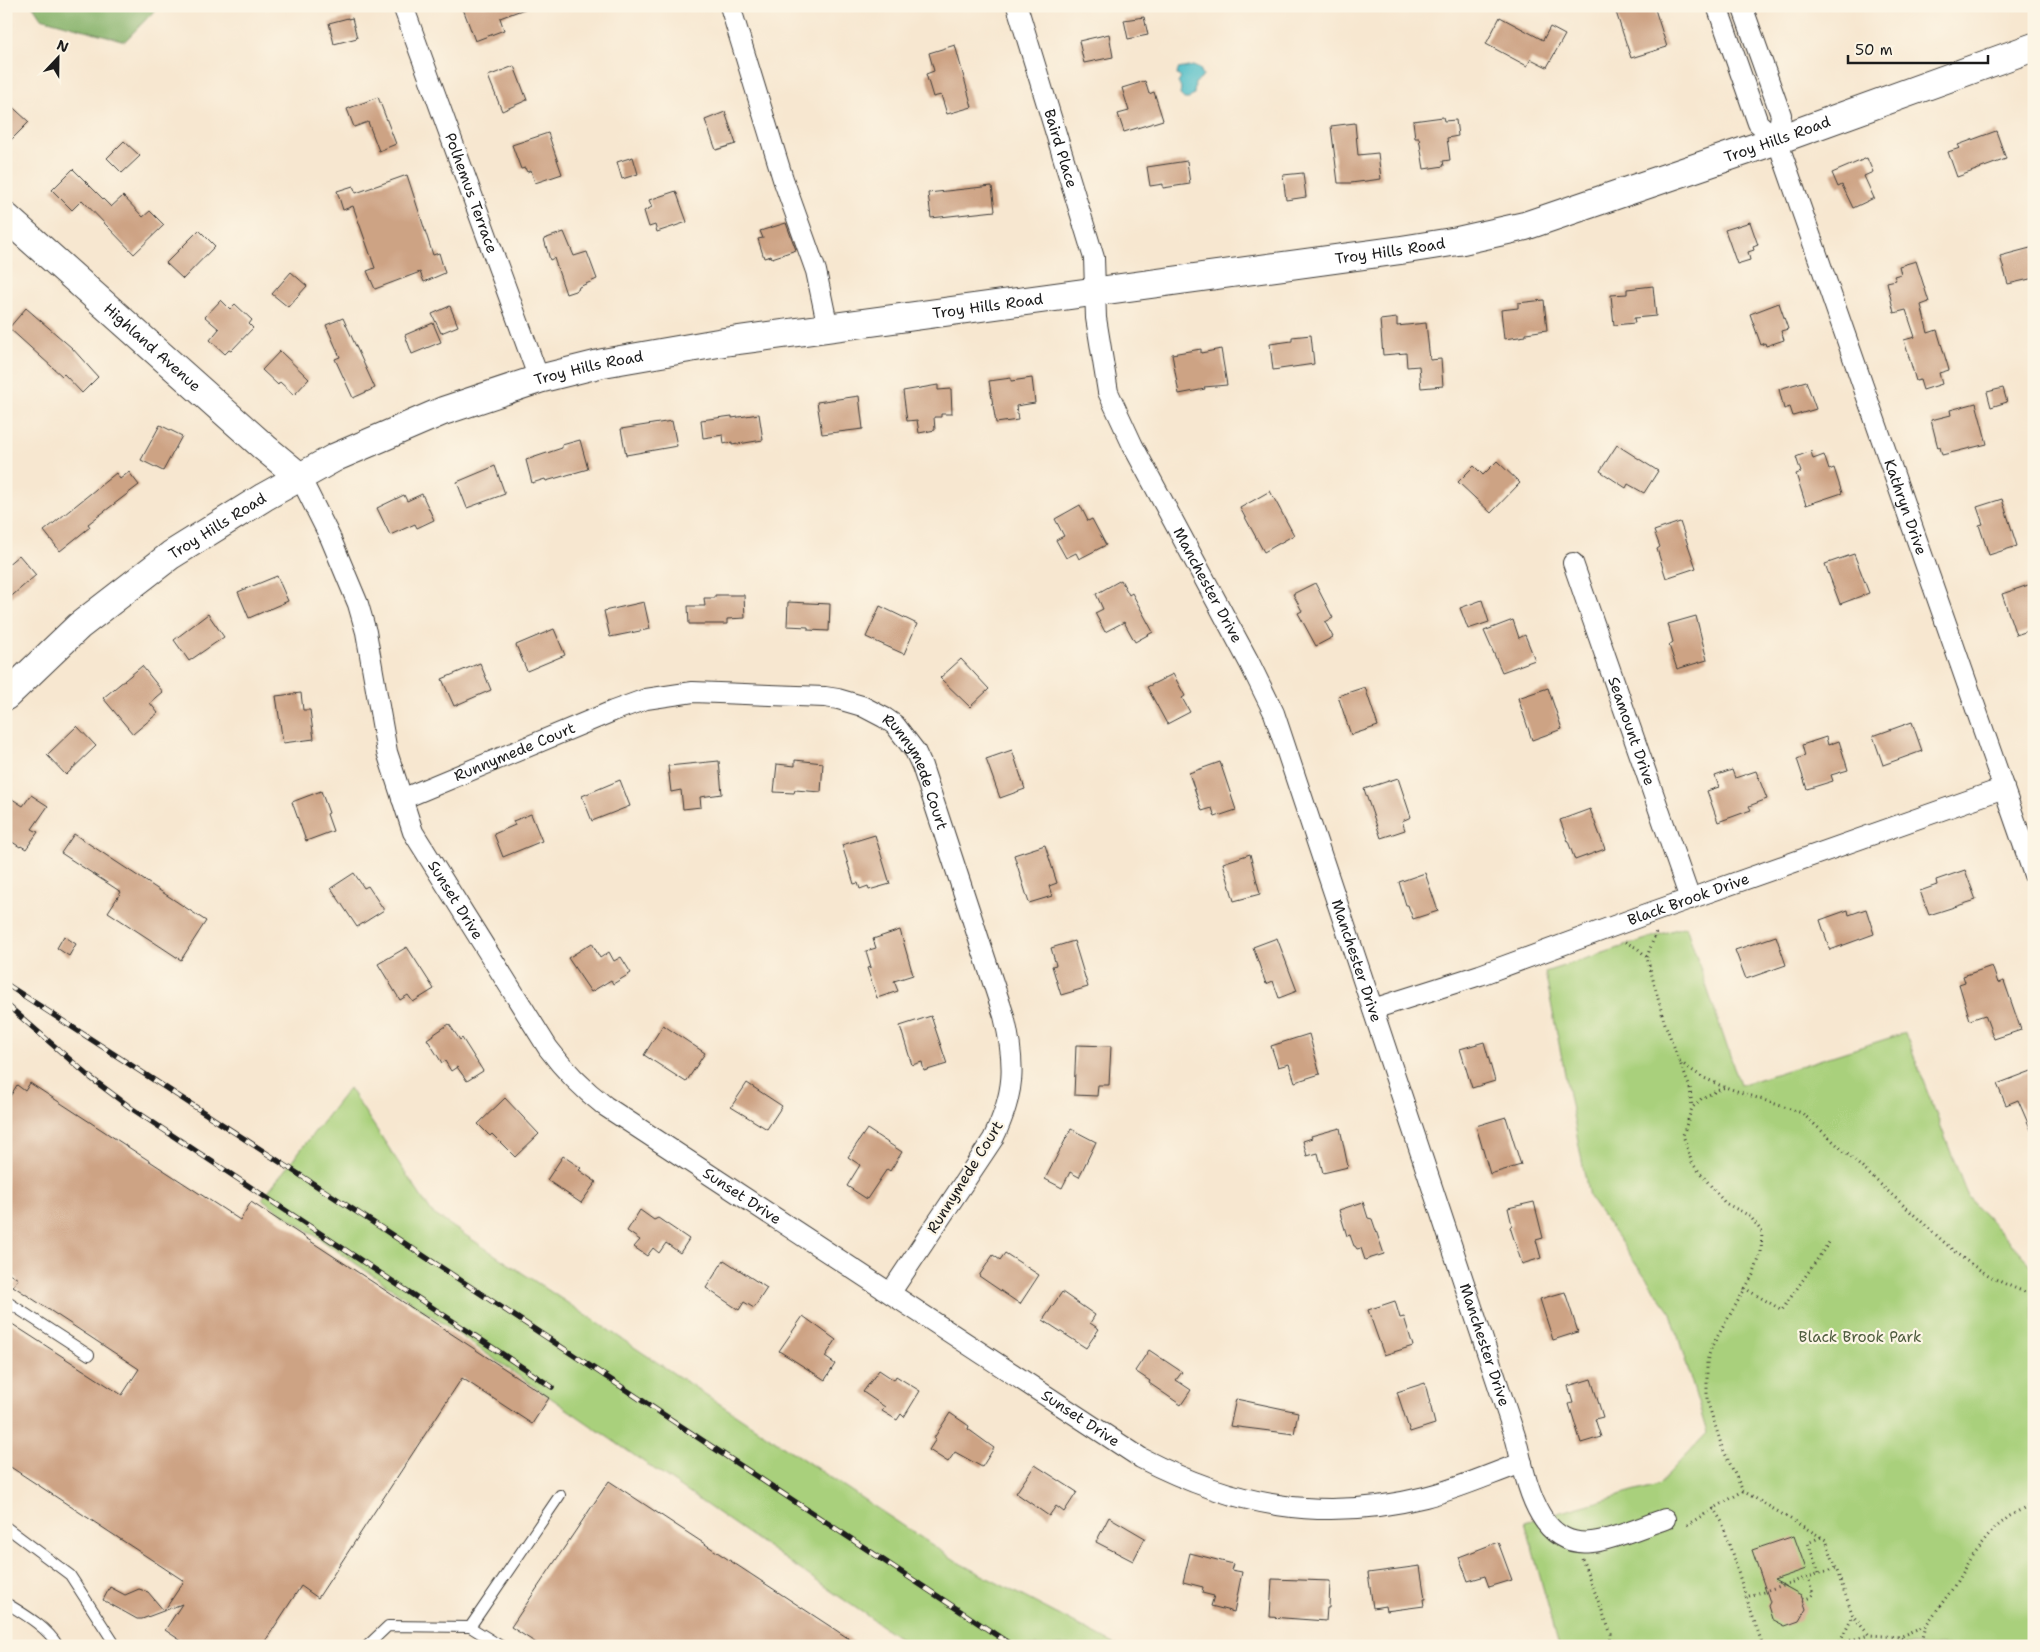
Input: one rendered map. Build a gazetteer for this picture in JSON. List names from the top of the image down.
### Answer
{
  "streets": {
    "main road": ["Troy Hills Road", "Highland Avenue"],
    "street": [
      "Baird Place",
      "Polhemus Terrace",
      "Kathryn Drive",
      "Manchester Drive",
      "Seamount Drive",
      "Runnymede Court",
      "Sunset Drive",
      "Black Brook Drive"
    ]
  },
  "crossings": [
    ["Troy Hills Road", "Baird Place"],
    ["Troy Hills Road", "Polhemus Terrace"],
    ["Troy Hills Road", "Highland Avenue"],
    ["Troy Hills Road", "Kathryn Drive"],
    ["Troy Hills Road", "Manchester Drive"],
    ["Troy Hills Road", "Sunset Drive"],
    ["Baird Place", "Manchester Drive"],
    ["Highland Avenue", "Sunset Drive"],
    ["Kathryn Drive", "Black Brook Drive"],
    ["Manchester Drive", "Sunset Drive"],
    ["Manchester Drive", "Black Brook Drive"],
    ["Seamount Drive", "Black Brook Drive"],
    ["Runnymede Court", "Sunset Drive"]
  ],
  "parks": ["Black Brook Park"],
  "scale_bar": "50 m",
  "north": "top"
}
